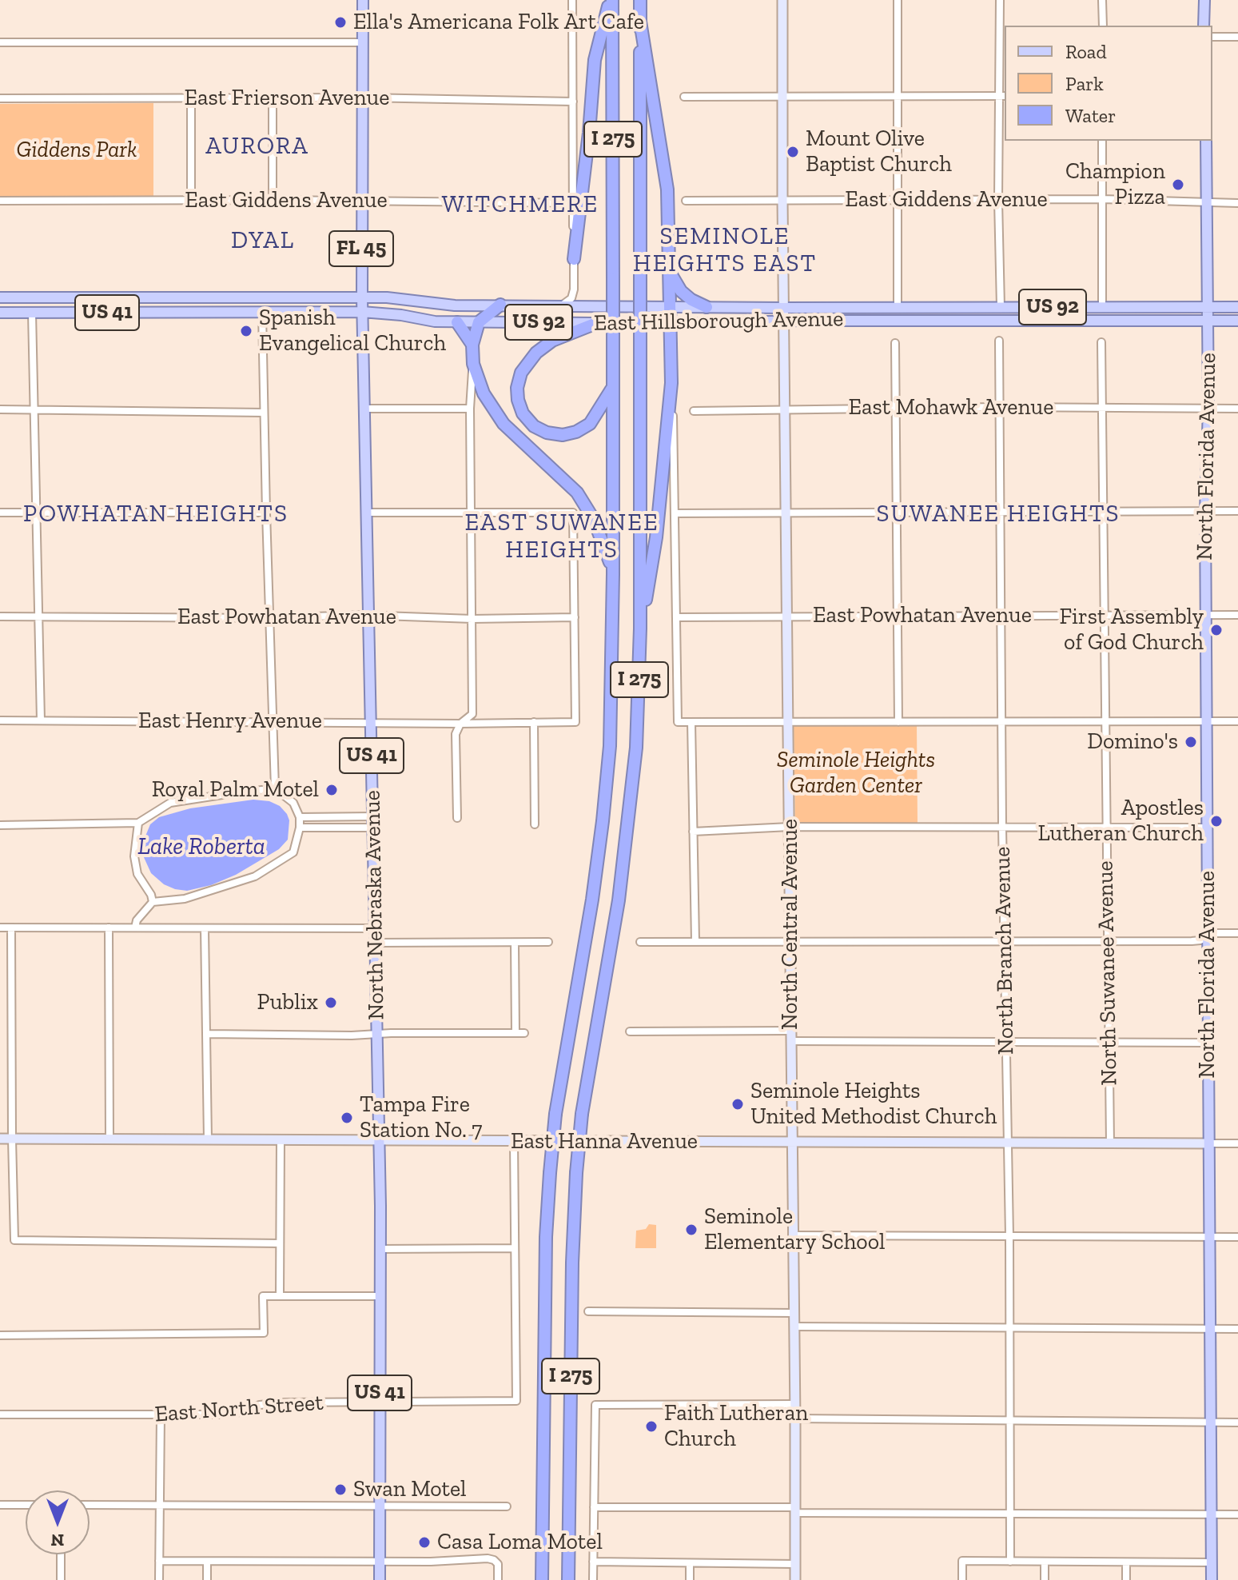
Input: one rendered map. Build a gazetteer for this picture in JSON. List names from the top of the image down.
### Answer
{
  "streets": {
    "highway": ["I 275"],
    "main road": [
      "FL 45",
      "US 92",
      "US 41",
      "East Hillsborough Avenue",
      "North Florida Avenue",
      "North Nebraska Avenue"
    ],
    "street": [
      "East Frierson Avenue",
      "East Giddens Avenue",
      "East Mohawk Avenue",
      "East Powhatan Avenue",
      "East Henry Avenue",
      "North Central Avenue",
      "North Branch Avenue",
      "North Suwanee Avenue",
      "East Hanna Avenue",
      "East North Street"
    ]
  },
  "crossings": [
    ["East Frierson Avenue", "North Nebraska Avenue"],
    ["East Giddens Avenue", "North Florida Avenue"],
    ["East Giddens Avenue", "North Nebraska Avenue"],
    ["East Giddens Avenue", "North Central Avenue"],
    ["US 92", "East Hillsborough Avenue"],
    ["US 92", "North Florida Avenue"],
    ["East Hillsborough Avenue", "North Florida Avenue"],
    ["East Hillsborough Avenue", "North Nebraska Avenue"],
    ["East Hillsborough Avenue", "North Central Avenue"],
    ["East Mohawk Avenue", "North Florida Avenue"],
    ["East Mohawk Avenue", "North Central Avenue"],
    ["East Mohawk Avenue", "North Branch Avenue"],
    ["East Mohawk Avenue", "North Suwanee Avenue"],
    ["North Florida Avenue", "East Powhatan Avenue"],
    ["North Florida Avenue", "East Hanna Avenue"],
    ["East Powhatan Avenue", "East Henry Avenue"],
    ["East Powhatan Avenue", "North Nebraska Avenue"],
    ["East Powhatan Avenue", "North Central Avenue"],
    ["East Powhatan Avenue", "North Branch Avenue"],
    ["East Powhatan Avenue", "North Suwanee Avenue"],
    ["East Henry Avenue", "North Nebraska Avenue"],
    ["North Nebraska Avenue", "East Hanna Avenue"],
    ["North Nebraska Avenue", "East North Street"],
    ["North Central Avenue", "East Hanna Avenue"],
    ["North Branch Avenue", "East Hanna Avenue"],
    ["North Suwanee Avenue", "East Hanna Avenue"]
  ],
  "districts": [
    "AURORA",
    "WITCHMERE",
    "SEMINOLE HEIGHTS EAST",
    "DYAL",
    "POWHATAN HEIGHTS",
    "SUWANEE HEIGHTS",
    "EAST SUWANEE HEIGHTS"
  ],
  "water": ["Lake Roberta"],
  "parks": ["Giddens Park", "Seminole Heights Garden Center"],
  "places": [
    "Ella's Americana Folk Art Cafe",
    "Mount Olive Baptist Church",
    "Champion Pizza",
    "Spanish Evangelical Church",
    "First Assembly of God Church",
    "Domino's",
    "Royal Palm Motel",
    "Apostles Lutheran Church",
    "Publix",
    "Seminole Heights United Methodist Church",
    "Tampa Fire Station No. 7",
    "Seminole Elementary School",
    "Faith Lutheran Church",
    "Swan Motel",
    "Casa Loma Motel"
  ],
  "legend": ["Road", "Park", "Water"],
  "north": "bottom"
}
